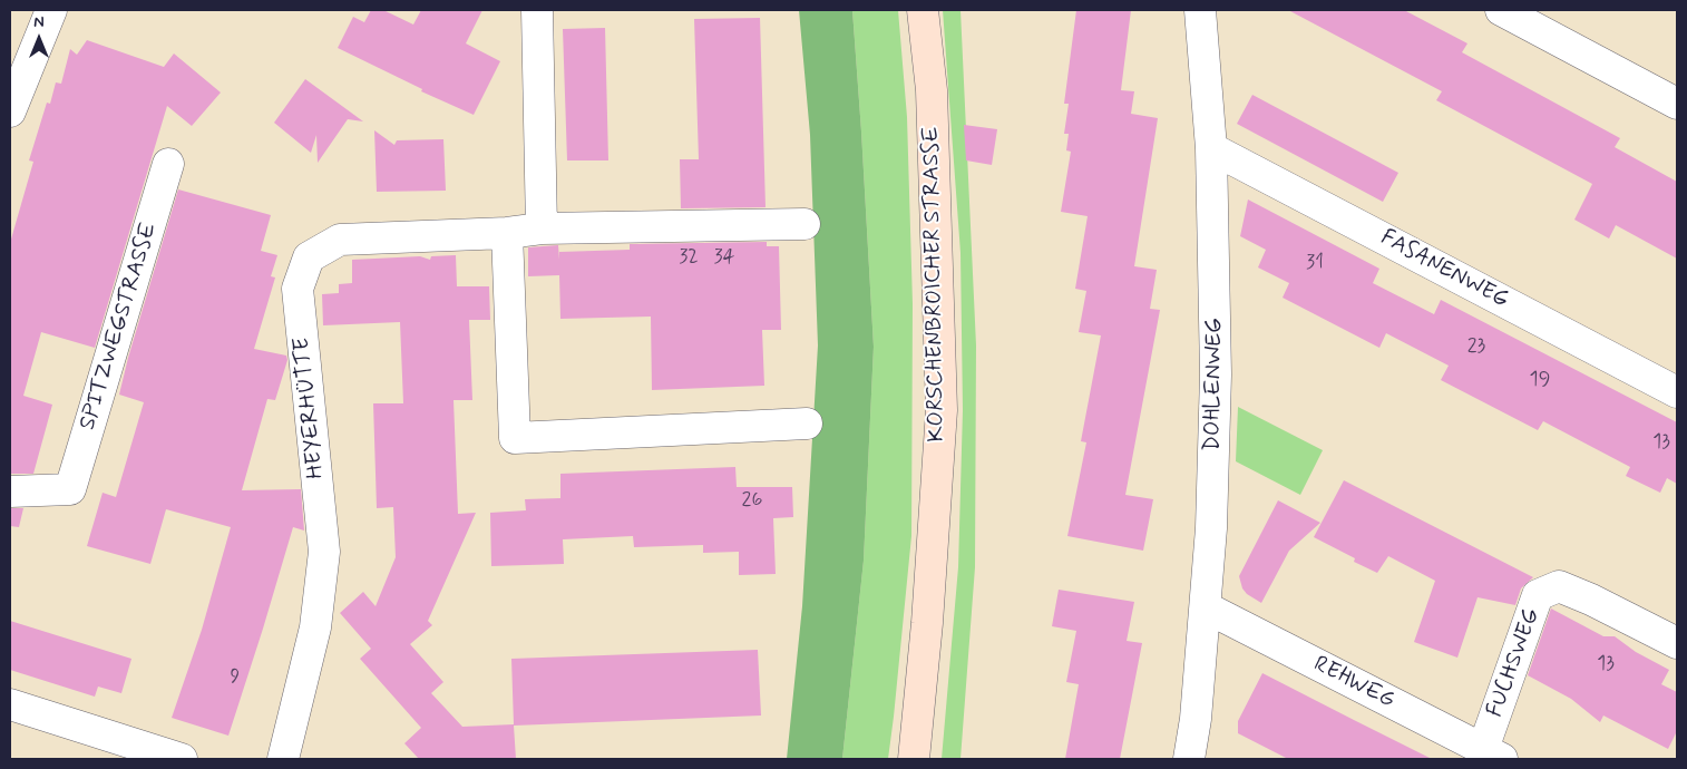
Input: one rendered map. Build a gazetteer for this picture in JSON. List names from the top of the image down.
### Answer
{
  "streets": {
    "main road": ["KORSCHENBROICHER STRASSE"],
    "street": [
      "FASANENWEG",
      "SPITZWEGSTRASSE",
      "DOHLENWEG",
      "HEYERHÜTTE",
      "FUCHSWEG",
      "REHWEG"
    ]
  },
  "crossings": [
    ["FASANENWEG", "DOHLENWEG"],
    ["DOHLENWEG", "REHWEG"],
    ["FUCHSWEG", "REHWEG"]
  ],
  "house_numbers": [
    "32",
    "34",
    "31",
    "23",
    "19",
    "13",
    "26",
    "13",
    "9"
  ],
  "north": "top"
}
